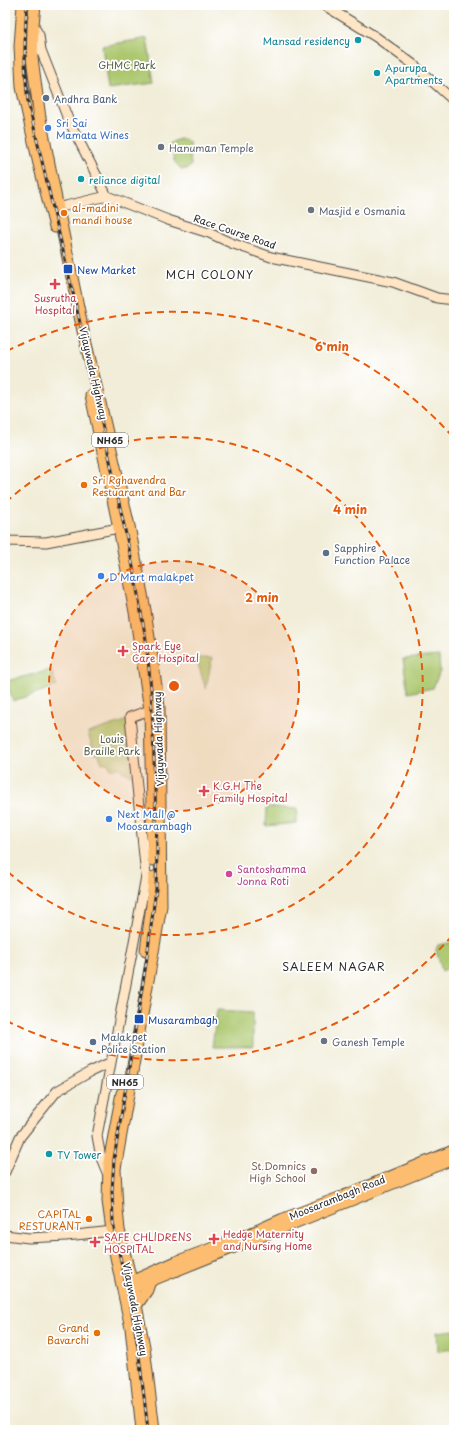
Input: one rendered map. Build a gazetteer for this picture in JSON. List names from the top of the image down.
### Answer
{
  "streets": {
    "highway": ["Vijaywada Highway", "NH65"],
    "main road": ["Moosarambagh Road"],
    "street": ["Race Course Road"]
  },
  "crossings": [
    ["Vijaywada Highway", "Moosarambagh Road"]
  ],
  "districts": ["MCH COLONY", "SALEEM NAGAR"],
  "parks": ["GHMC Park", "Louis Braille Park"],
  "places": {
    "other": [
      "Mansad residency",
      "Apurupa Apartments",
      "Andhra Bank",
      "Sri Sai Mamata Wines",
      "Hanuman Temple",
      "reliance digital",
      "Masjid e Osmania",
      "al-madini mandi house",
      "Sri Rghavendra Restuarant and Bar",
      "Sapphire Function Palace",
      "D Mart malakpet",
      "Next Mall @ Moosarambagh",
      "Santoshamma Jonna Roti",
      "Ganesh Temple",
      "Malakpet Police Station",
      "TV Tower",
      "St.Domnics High School",
      "CAPITAL RESTURANT",
      "Grand Bavarchi"
    ],
    "transit": ["New Market", "Musarambagh"],
    "health": [
      "Susrutha Hospital",
      "Spark Eye Care Hospital",
      "K.G.H The Family Hospital",
      "Hedge Maternity and Nursing Home",
      "SAFE CHLIDRENS HOSPITAL"
    ]
  },
  "rings": ["6 min", "4 min", "2 min"]
}
